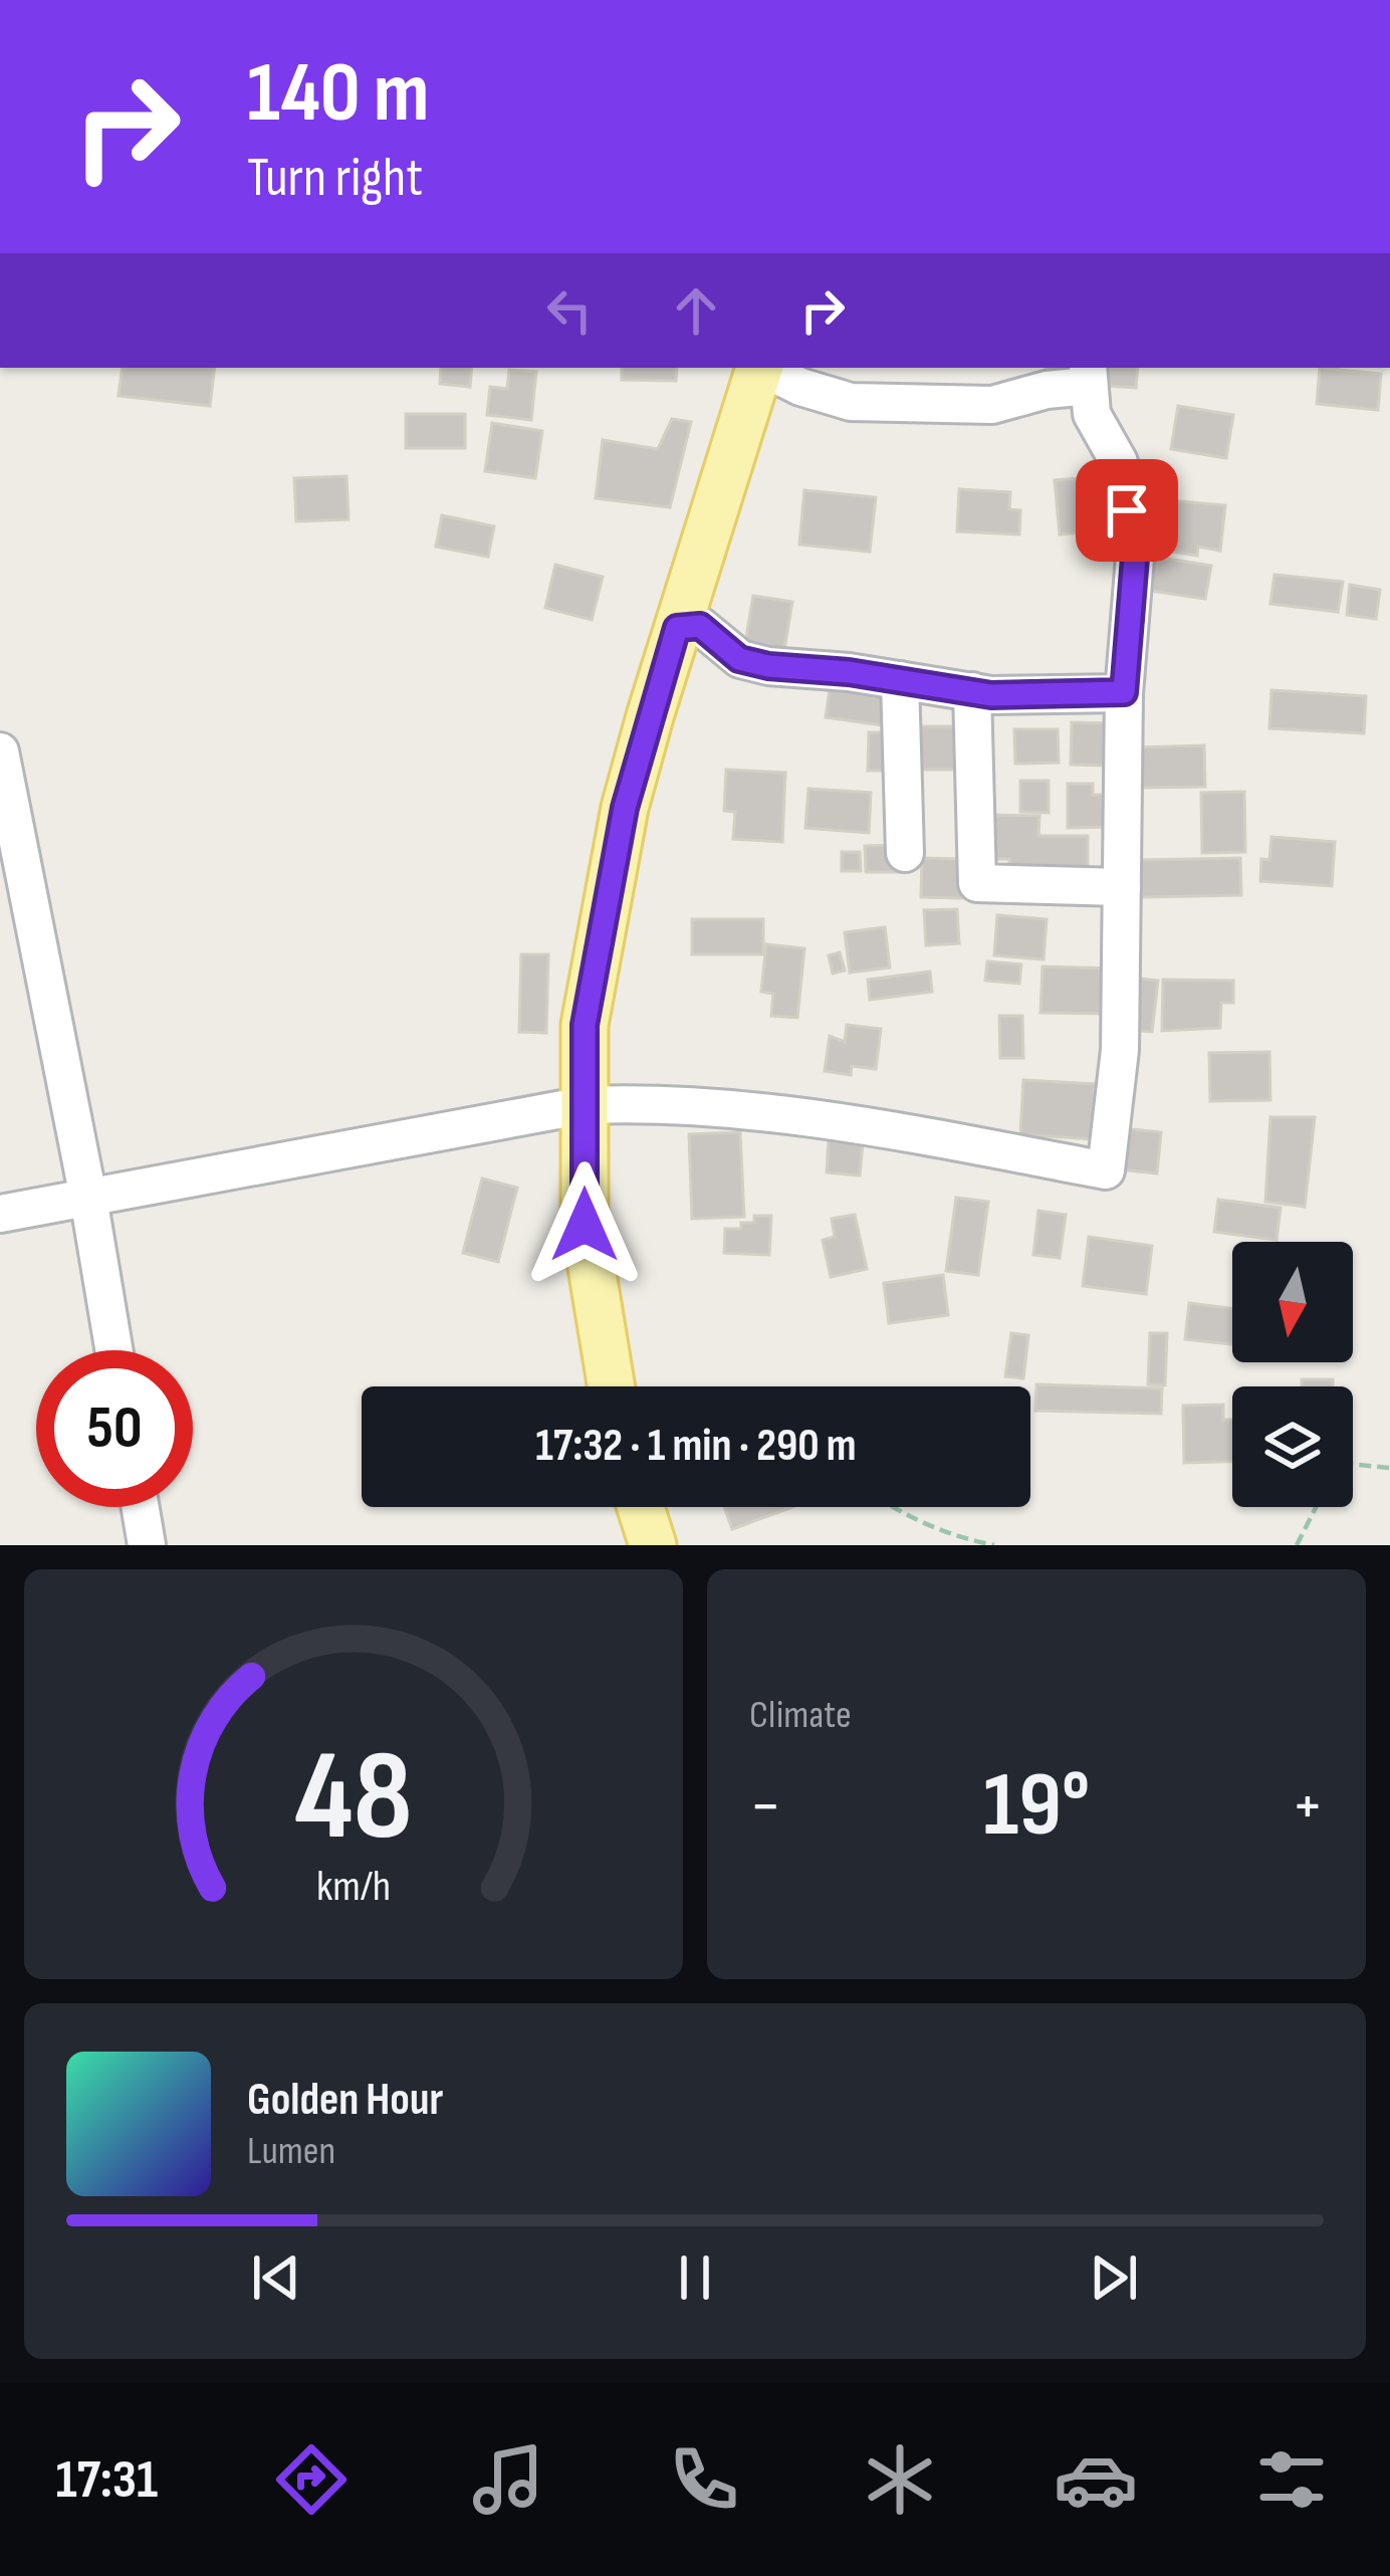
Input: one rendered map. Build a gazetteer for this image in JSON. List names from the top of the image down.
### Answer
{
  "north": "bottom",
  "page": {
    "turn": ["140 m", "Turn right"],
    "limit": "50",
    "trip": "17:32 · 1 min · 290 m",
    "tile": "Climate",
    "heat": ["−", "19°", "+"],
    "song": ["Golden Hour", "Lumen"],
    "tabs": "17:31",
    "gauge": ["48", "km/h"]
  }
}
